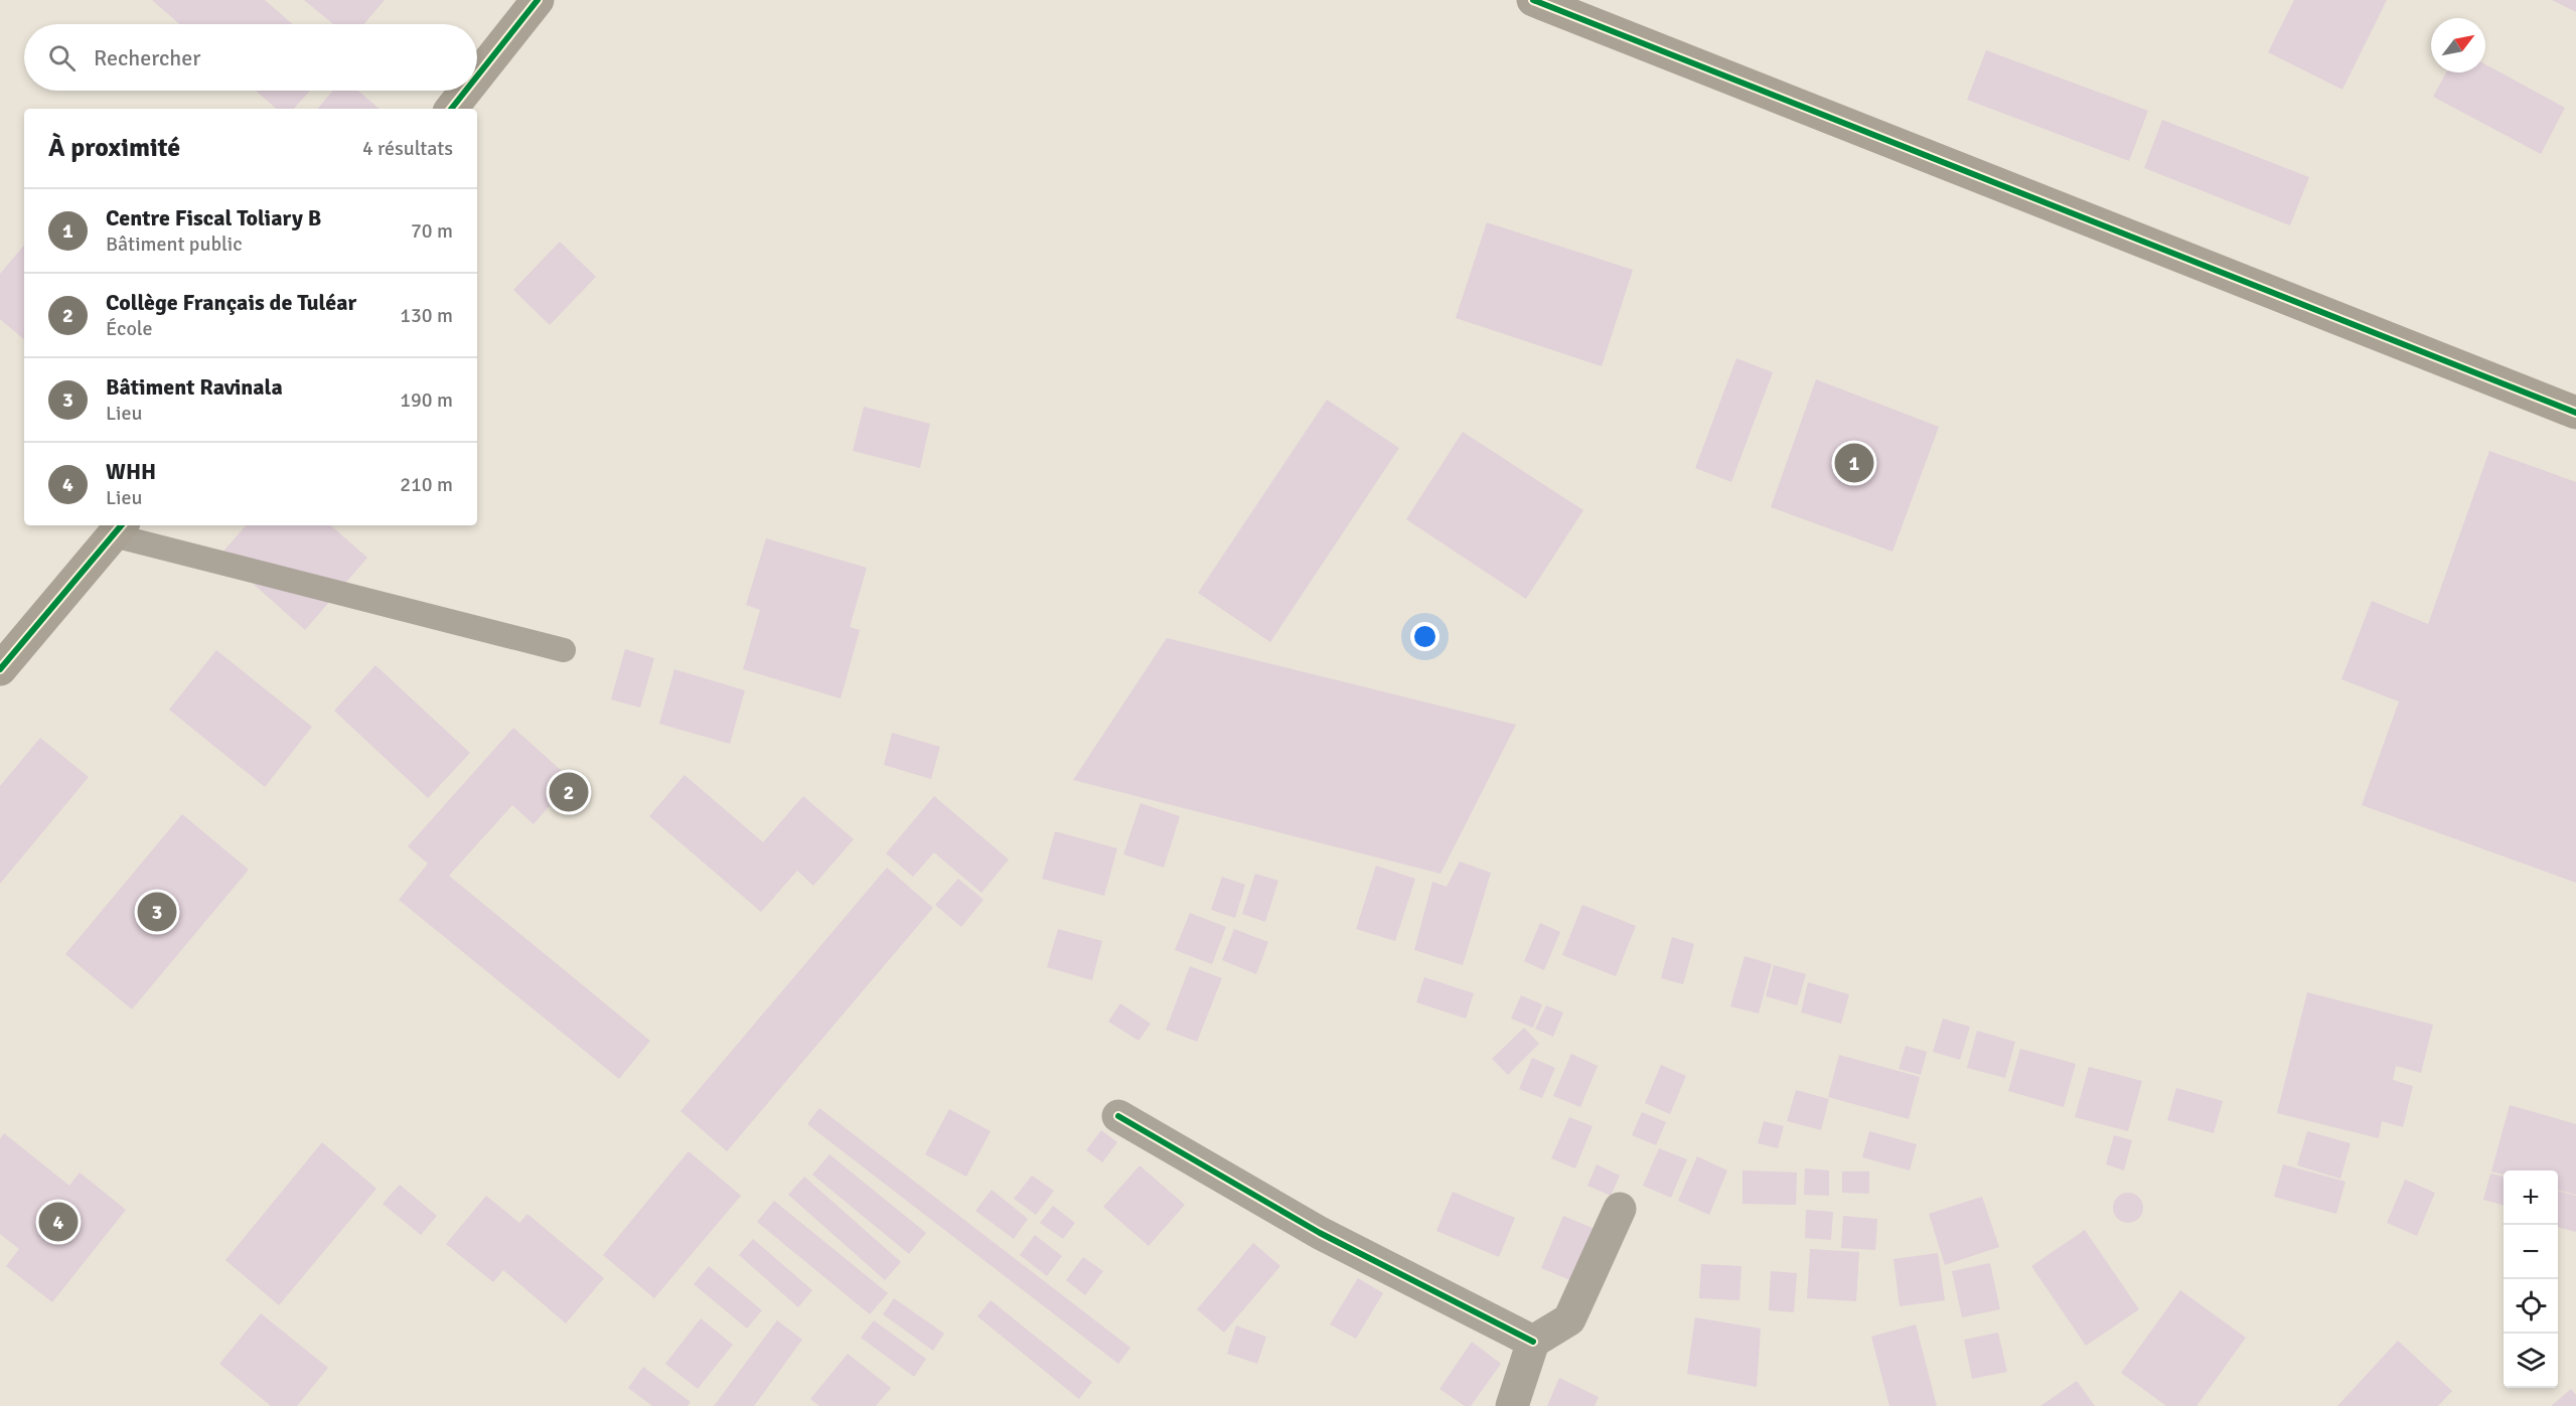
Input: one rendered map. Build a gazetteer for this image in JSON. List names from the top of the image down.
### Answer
{
  "north": "top right",
  "page": {
    "search": "Rechercher",
    "heading": ["À proximité", "4 résultats"],
    "list": [
      {
        "mark": "1",
        "name": "Centre Fiscal Toliary B",
        "note": "Bâtiment public",
        "value": "70 m"
      },
      {
        "mark": "2",
        "name": "Collège Français de Tuléar",
        "note": "École",
        "value": "130 m"
      },
      {
        "mark": "3",
        "name": "Bâtiment Ravinala",
        "note": "Lieu",
        "value": "190 m"
      },
      {
        "mark": "4",
        "name": "WHH",
        "note": "Lieu",
        "value": "210 m"
      }
    ],
    "pins": [
      "1",
      "2",
      "3",
      "4"
    ],
    "map_buttons": ["+", "−"]
  }
}
